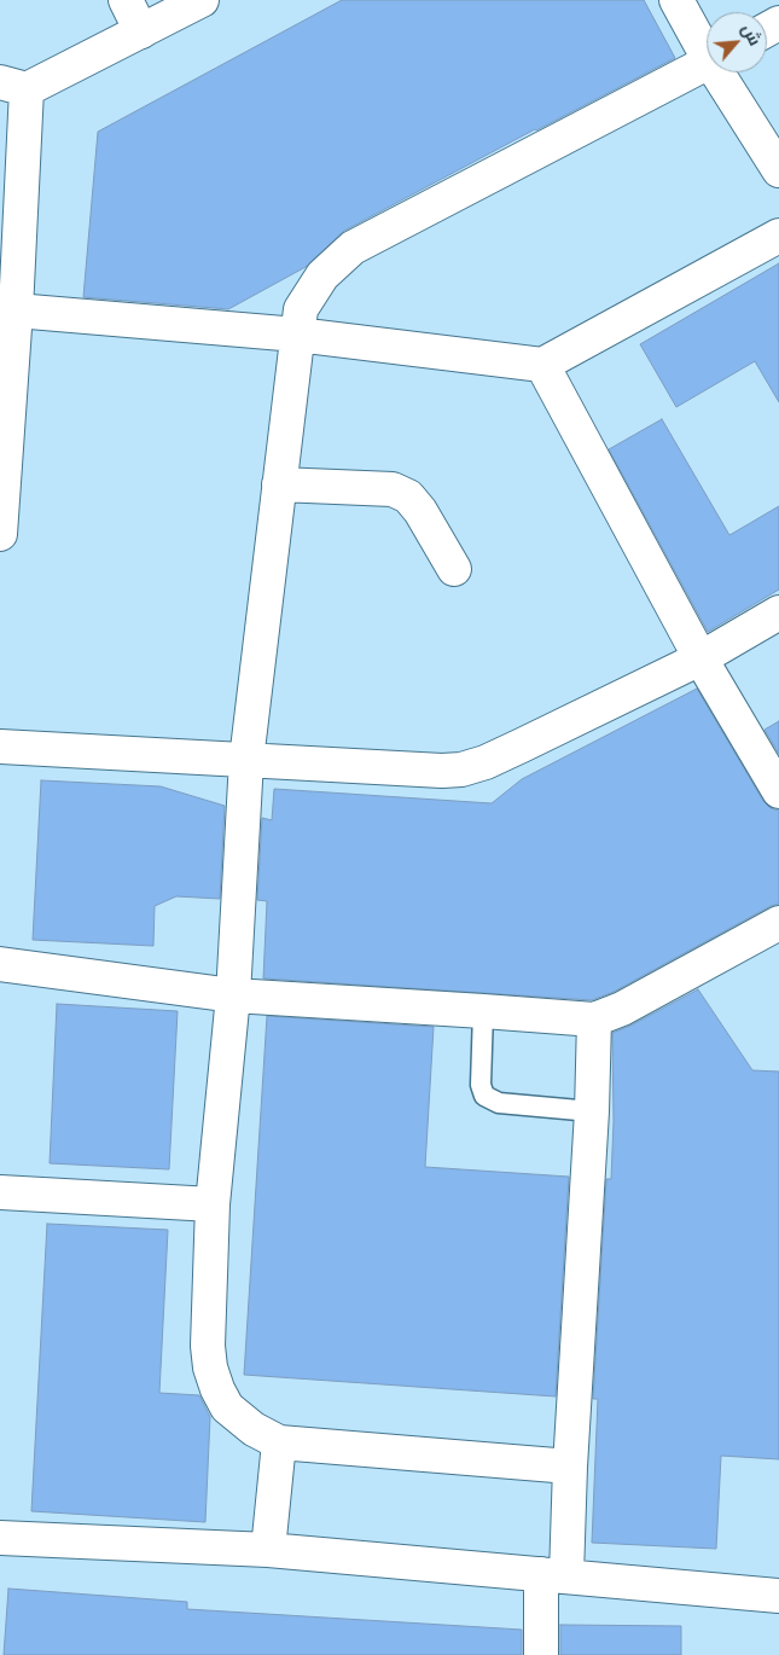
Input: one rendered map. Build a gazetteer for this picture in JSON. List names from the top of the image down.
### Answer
{
  "north": "top right"
}
